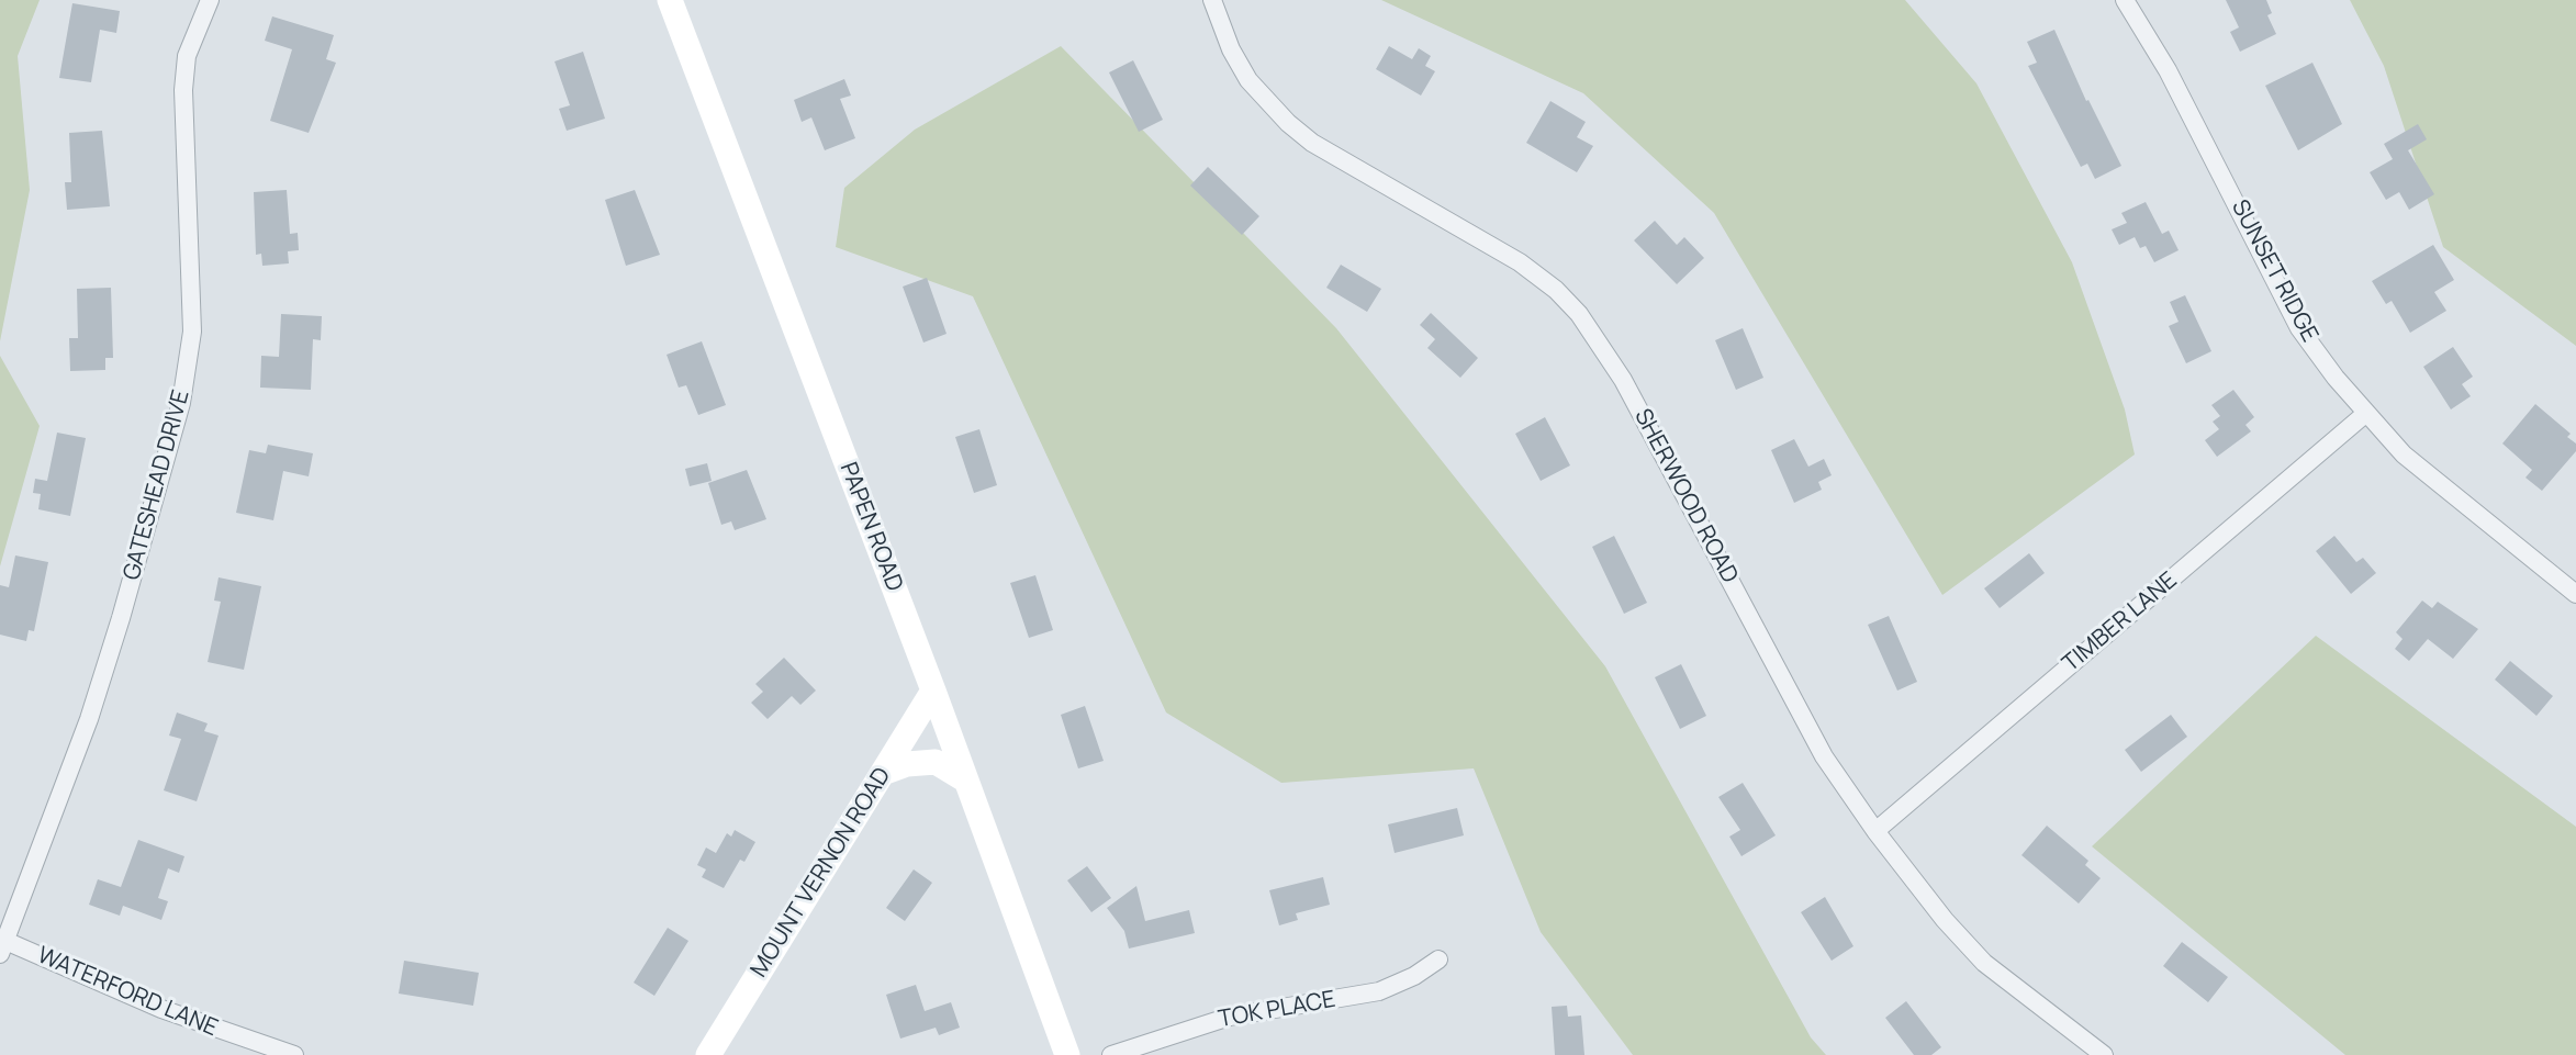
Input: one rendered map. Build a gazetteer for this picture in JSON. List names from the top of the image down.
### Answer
{
  "streets": {
    "street": [
      "SUNSET RIDGE",
      "GATESHEAD DRIVE",
      "SHERWOOD ROAD",
      "PAPEN ROAD",
      "TIMBER LANE",
      "MOUNT VERNON ROAD",
      "WATERFORD LANE",
      "TOK PLACE"
    ]
  },
  "crossings": [
    ["SUNSET RIDGE", "TIMBER LANE"],
    ["GATESHEAD DRIVE", "WATERFORD LANE"],
    ["SHERWOOD ROAD", "TIMBER LANE"],
    ["PAPEN ROAD", "MOUNT VERNON ROAD"]
  ]
}
